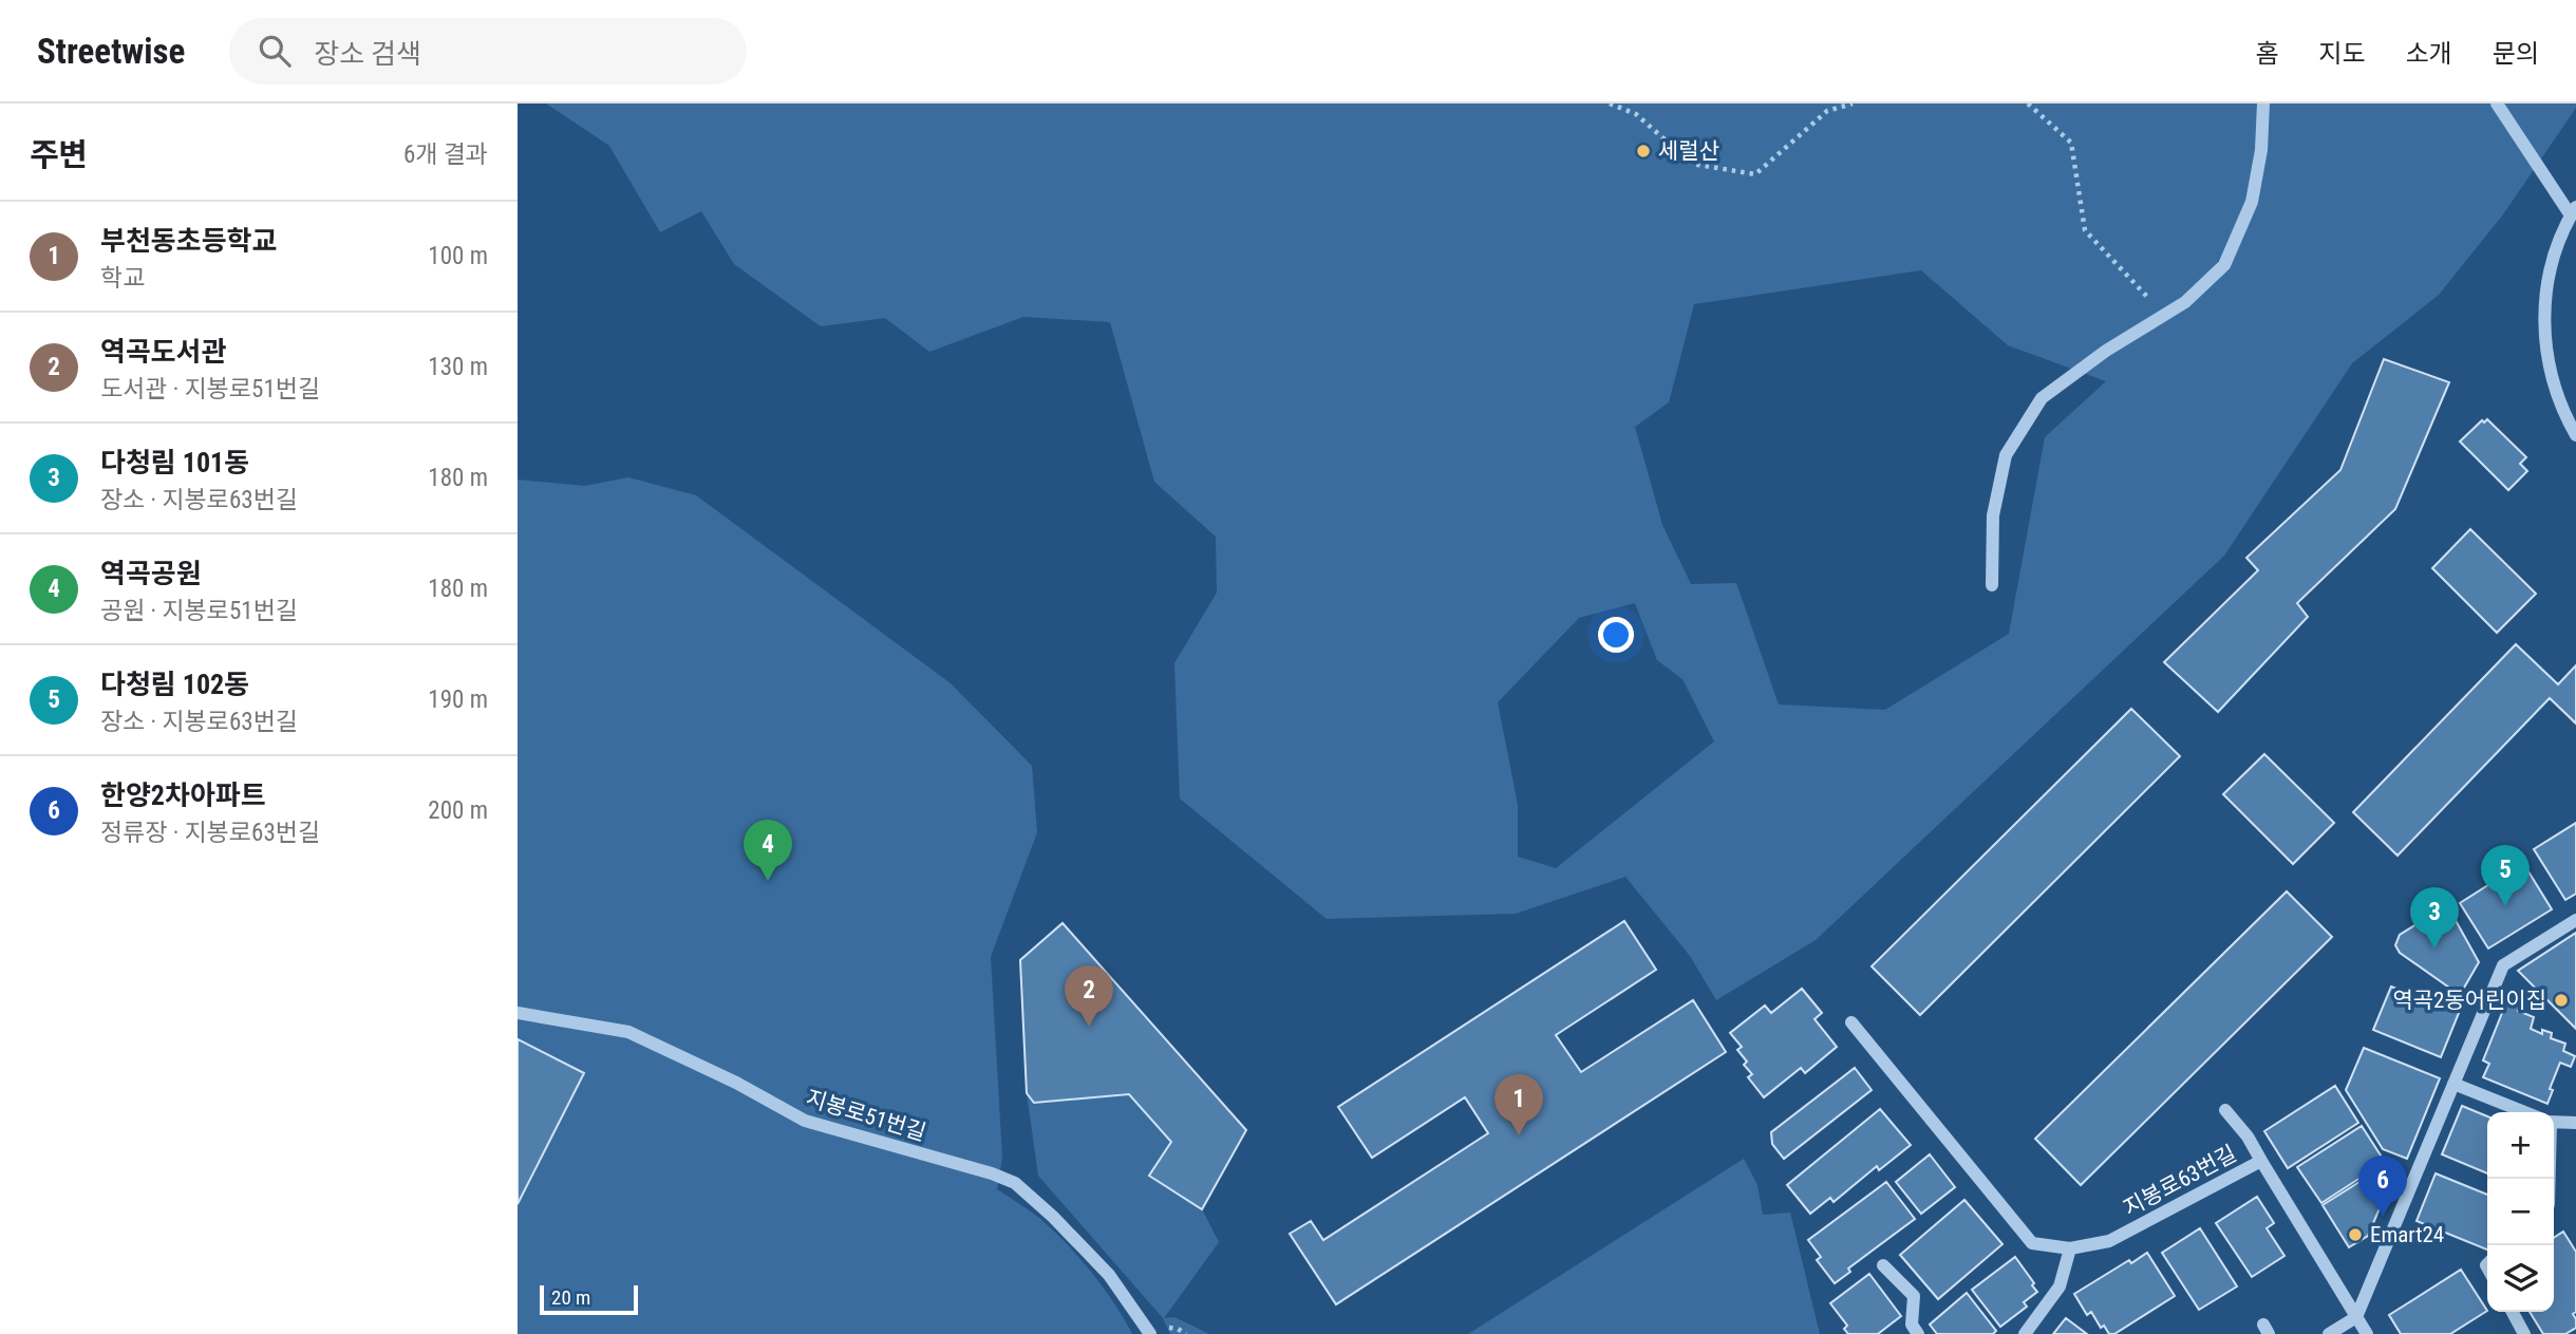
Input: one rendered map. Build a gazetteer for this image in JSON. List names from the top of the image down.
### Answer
{
  "streets": {
    "street": ["지봉로51번길", "지봉로63번길"]
  },
  "places": ["세럴산", "역곡2동어린이집", "Emart24"],
  "scale_bar": "20 m",
  "page": {
    "header": "Streetwise",
    "search": "장소 검색",
    "nav": [
      "홈",
      "지도",
      "소개",
      "문의"
    ],
    "heading": ["주변", "6개 결과"],
    "list": [
      {
        "mark": "1",
        "name": "부천동초등학교",
        "note": "학교",
        "value": "100 m"
      },
      {
        "mark": "2",
        "name": "역곡도서관",
        "note": "도서관 · 지봉로51번길",
        "value": "130 m"
      },
      {
        "mark": "3",
        "name": "다청림 101동",
        "note": "장소 · 지봉로63번길",
        "value": "180 m"
      },
      {
        "mark": "4",
        "name": "역곡공원",
        "note": "공원 · 지봉로51번길",
        "value": "180 m"
      },
      {
        "mark": "5",
        "name": "다청림 102동",
        "note": "장소 · 지봉로63번길",
        "value": "190 m"
      },
      {
        "mark": "6",
        "name": "한양2차아파트",
        "note": "정류장 · 지봉로63번길",
        "value": "200 m"
      }
    ],
    "pins": [
      "4",
      "5",
      "3",
      "2",
      "1",
      "6"
    ],
    "map_buttons": ["+", "−"],
    "scale": "20 m"
  }
}
